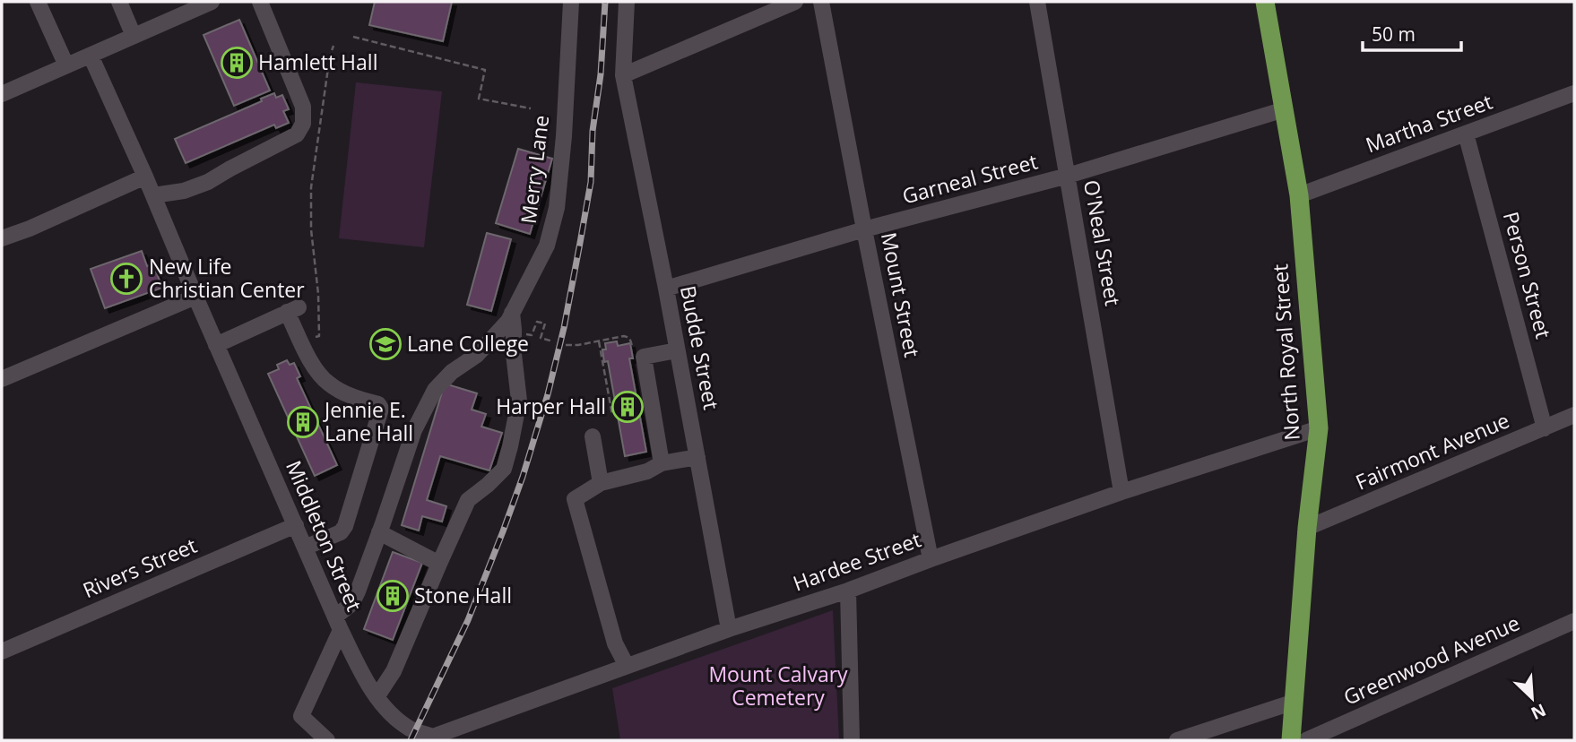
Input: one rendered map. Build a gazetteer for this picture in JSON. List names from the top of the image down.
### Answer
{
  "streets": {
    "main road": ["North Royal Street"],
    "street": [
      "Martha Street",
      "Merry Lane",
      "Garneal Street",
      "O'Neal Street",
      "Person Street",
      "Mount Street",
      "Budde Street",
      "Fairmont Avenue",
      "Middleton Street",
      "Hardee Street",
      "Rivers Street",
      "Greenwood Avenue"
    ]
  },
  "crossings": [
    ["Martha Street", "Person Street"],
    ["Martha Street", "North Royal Street"],
    ["Merry Lane", "Middleton Street"],
    ["Garneal Street", "O'Neal Street"],
    ["Garneal Street", "Mount Street"],
    ["Garneal Street", "Budde Street"],
    ["Garneal Street", "North Royal Street"],
    ["O'Neal Street", "Hardee Street"],
    ["Person Street", "Fairmont Avenue"],
    ["Mount Street", "Hardee Street"],
    ["Budde Street", "Hardee Street"],
    ["North Royal Street", "Fairmont Avenue"],
    ["North Royal Street", "Hardee Street"],
    ["Middleton Street", "Hardee Street"],
    ["Middleton Street", "Rivers Street"]
  ],
  "parks": ["Mount Calvary Cemetery"],
  "places": {
    "building": [
      "Hamlett Hall",
      "Harper Hall",
      "Jennie E. Lane Hall",
      "Stone Hall"
    ],
    "church": ["New Life Christian Center"],
    "school or university": ["Lane College"]
  },
  "scale_bar": "50 m",
  "north": "bottom right"
}
